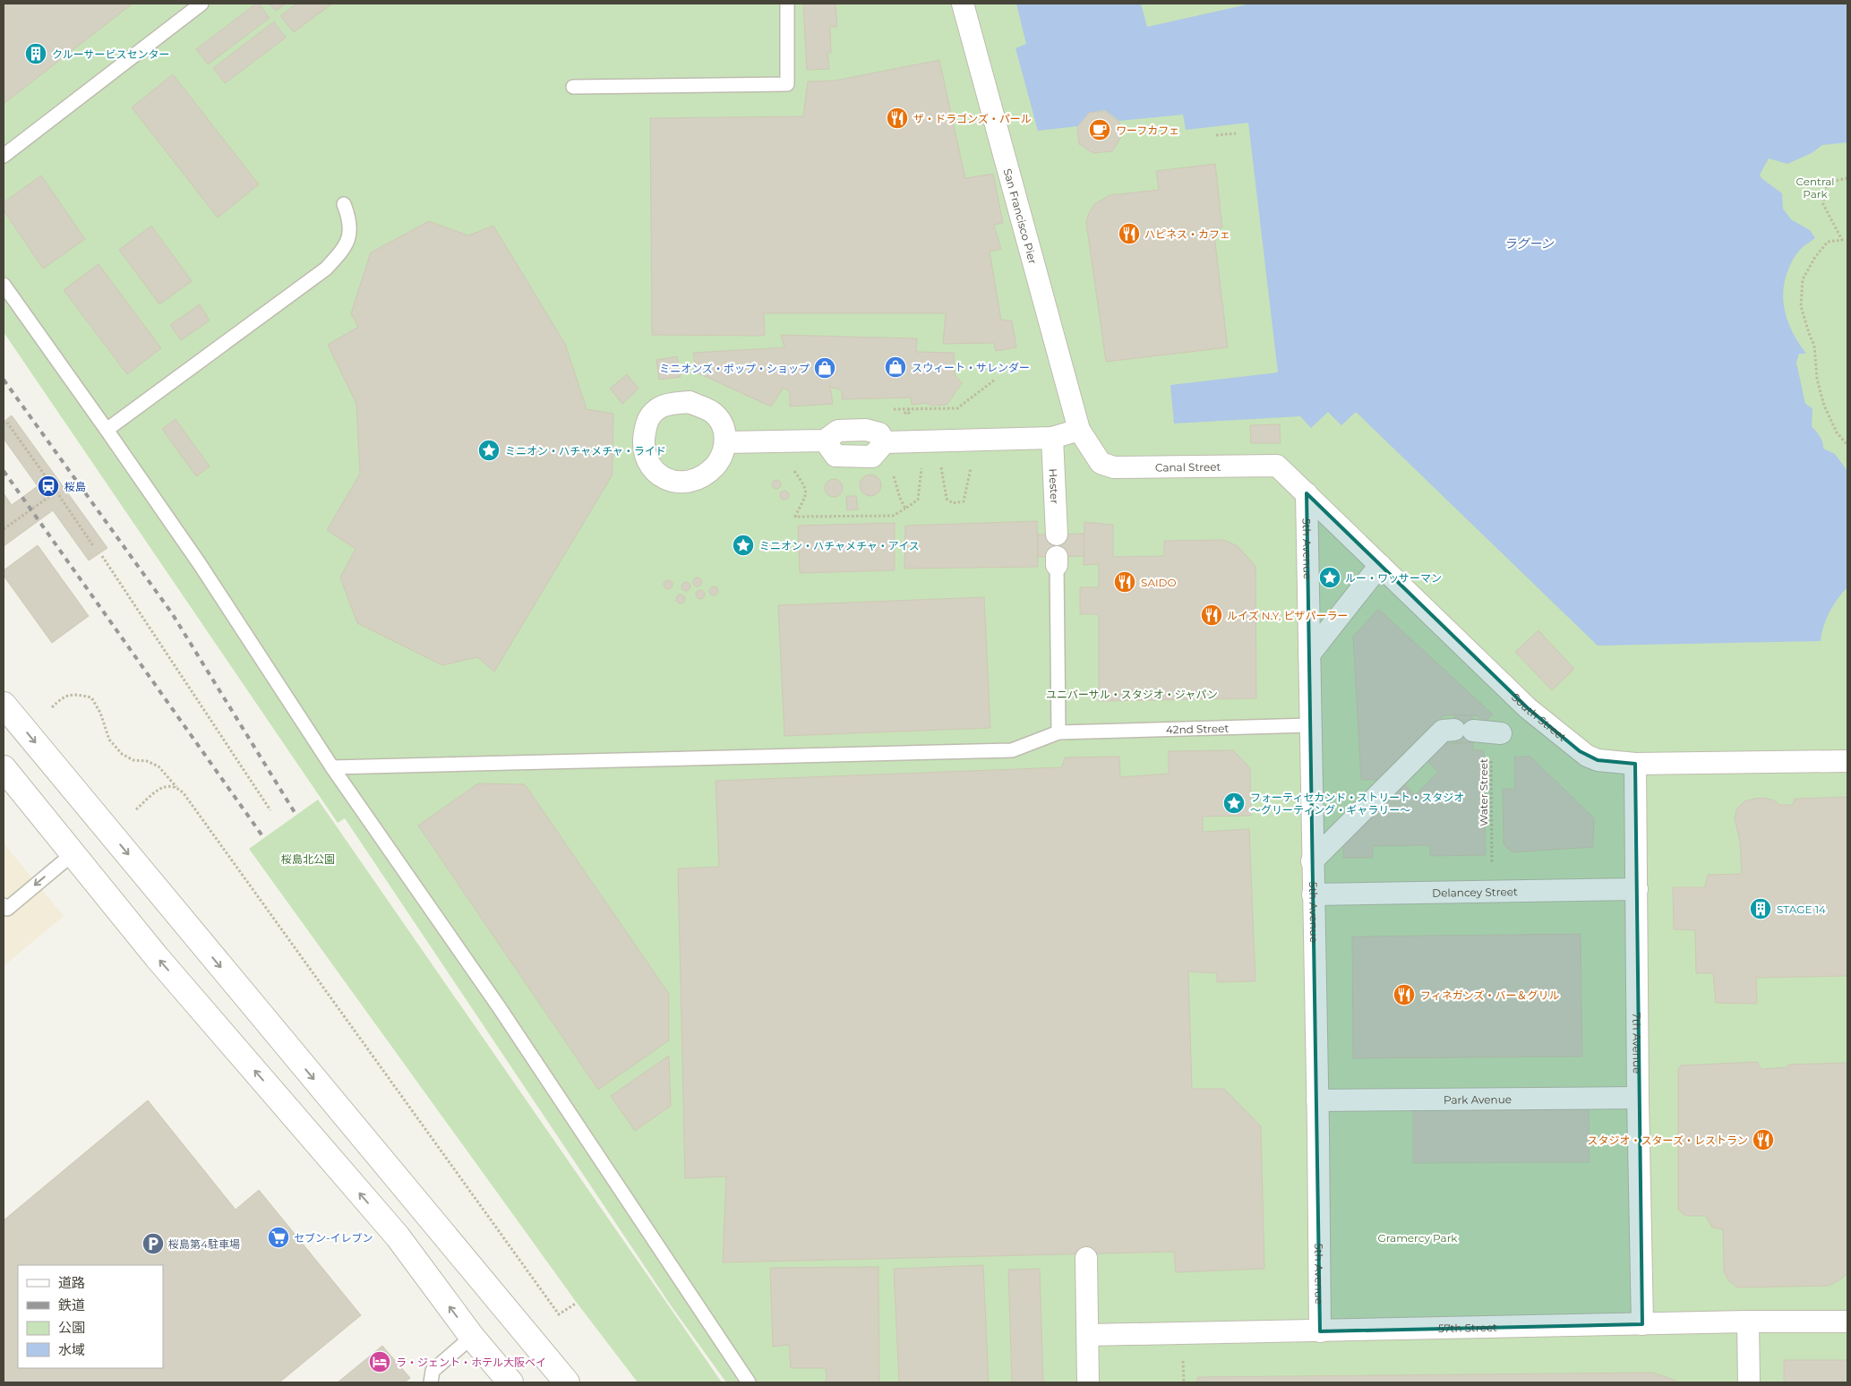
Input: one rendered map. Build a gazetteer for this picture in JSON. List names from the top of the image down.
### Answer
{
  "streets": {
    "street": [
      "San Francisco Pier",
      "Canal Street",
      "Hester",
      "5th Avenue",
      "South Street",
      "Delancey Street",
      "7th Avenue",
      "Park Avenue",
      "57th Street"
    ],
    "lane": ["42nd Street"],
    "path": ["Water Street"]
  },
  "crossings": [
    ["San Francisco Pier", "Canal Street"],
    ["Canal Street", "5th Avenue"],
    ["Canal Street", "South Street"],
    ["5th Avenue", "South Street"],
    ["5th Avenue", "42nd Street"],
    ["5th Avenue", "Delancey Street"],
    ["5th Avenue", "Park Avenue"],
    ["5th Avenue", "57th Street"],
    ["South Street", "7th Avenue"],
    ["Water Street", "Delancey Street"],
    ["Delancey Street", "7th Avenue"],
    ["7th Avenue", "Park Avenue"],
    ["7th Avenue", "57th Street"]
  ],
  "water": ["ラグーン"],
  "parks": [
    "Central Park",
    "ユニバーサル・スタジオ・ジャパン",
    "桜島北公園",
    "Gramercy Park"
  ],
  "places": {
    "building": ["クルーサービスセンター", "STAGE 14"],
    "restaurant": [
      "ザ・ドラゴンズ・パール",
      "ハピネス・カフェ",
      "SAIDO",
      "ルイズ N.Y, ピザパーラー",
      "フィネガンズ・バー＆グリル",
      "スタジオ・スターズ・レストラン"
    ],
    "cafe": ["ワーフカフェ"],
    "shop": ["スウィート・サレンダー", "ミニオンズ・ポップ・ショップ"],
    "place": [
      "ミニオン・ハチャメチャ・ライド",
      "ミニオン・ハチャメチャ・アイス",
      "ルー・ワッサーマン",
      "フォーティセカンド・ストリート・スタジオ ～グリーティング・ギャラリー～"
    ],
    "station": ["桜島"],
    "supermarket": ["セブン-イレブン"],
    "parking": ["桜島第4駐車場"],
    "hotel": ["ラ・ジェント・ホテル大阪ベイ"]
  },
  "legend": [
    "道路",
    "鉄道",
    "公園",
    "水域"
  ]
}
